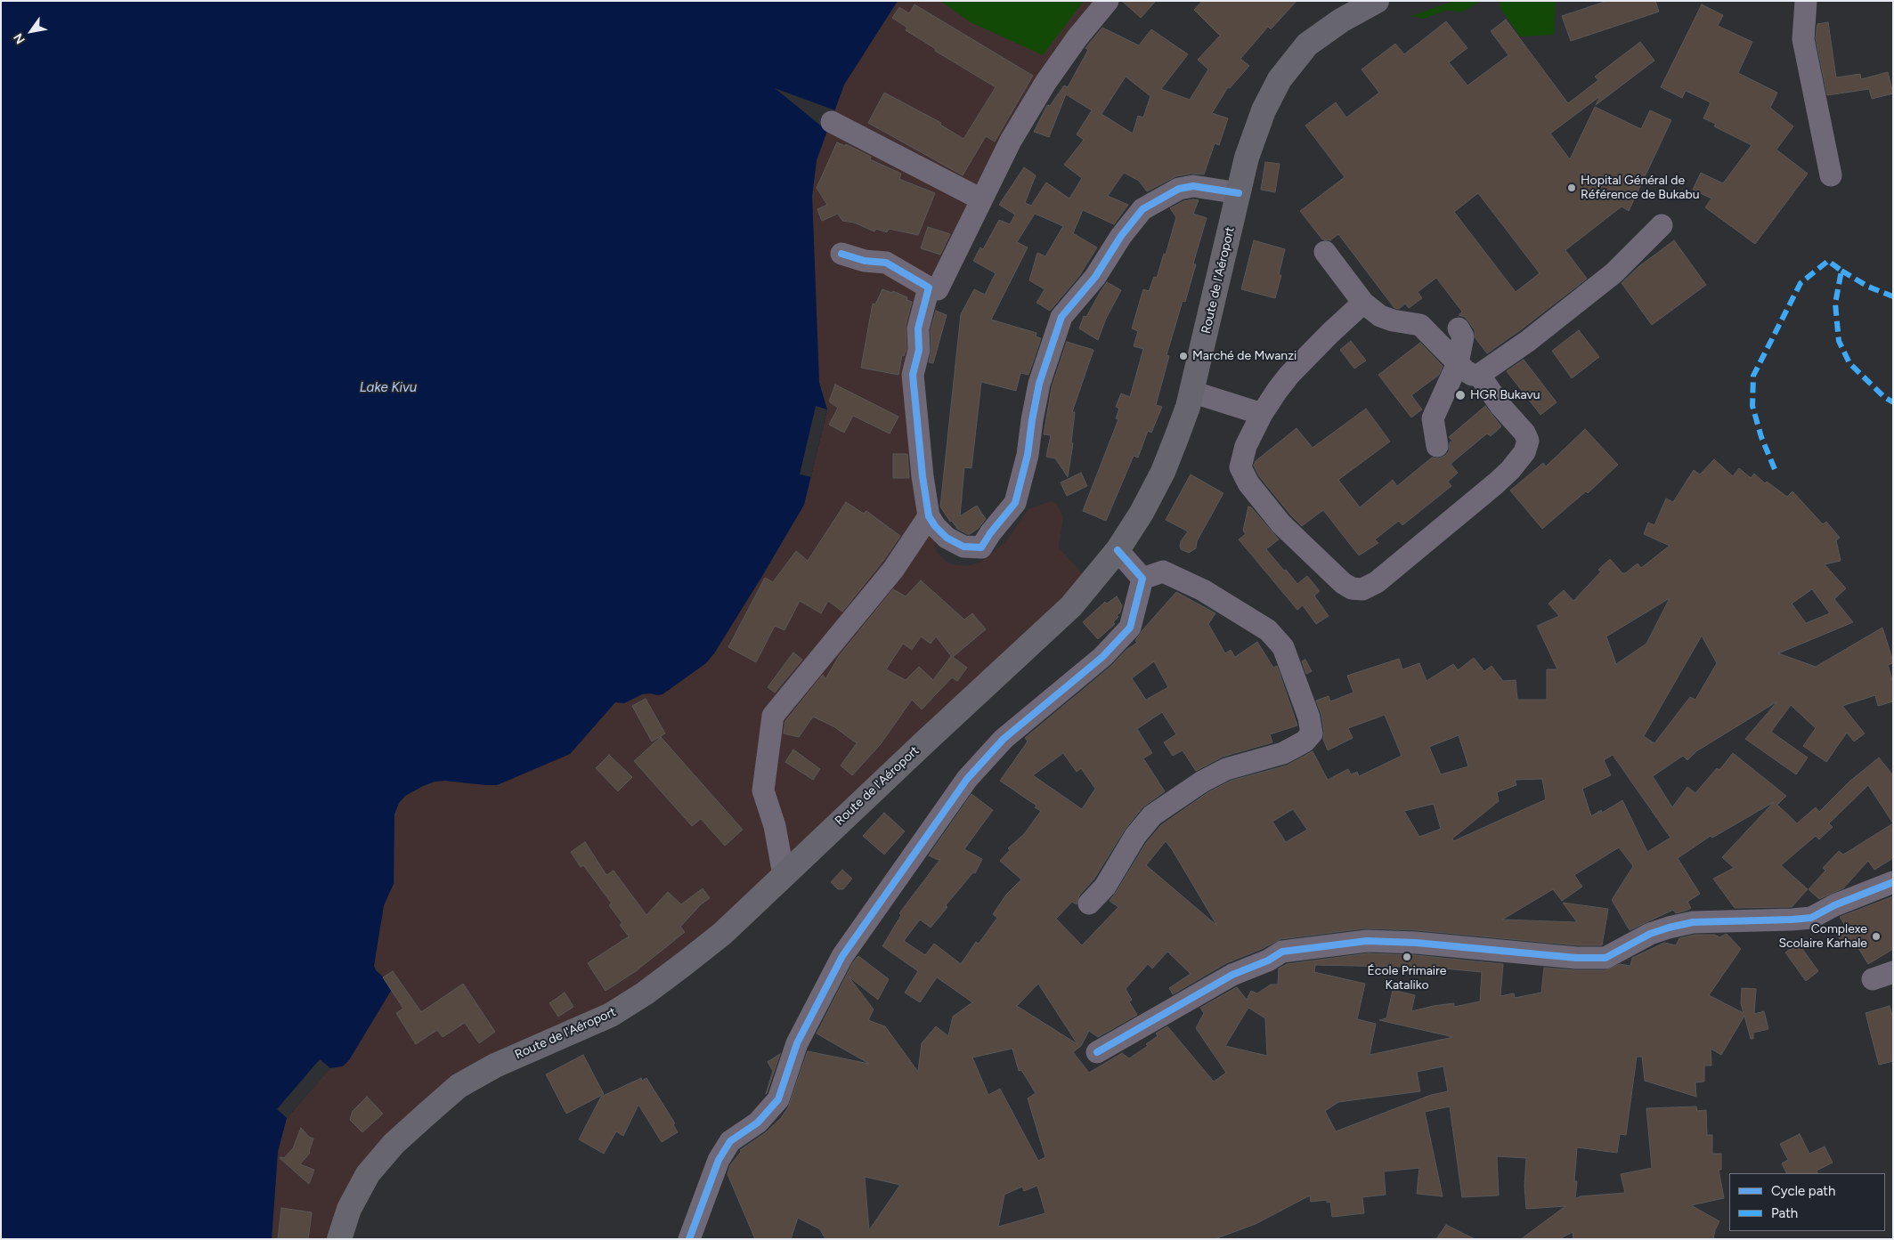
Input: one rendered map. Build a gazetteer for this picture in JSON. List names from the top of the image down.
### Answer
{
  "streets": {
    "highway": ["Route de l'Aéroport"]
  },
  "water": ["Lake Kivu"],
  "places": [
    "Hopital Général de Référence de Bukabu",
    "Marché de Mwanzi",
    "HGR Bukavu",
    "Complexe Scolaire Karhale",
    "École Primaire Kataliko"
  ],
  "legend": ["Cycle path", "Path"],
  "north": "bottom left"
}
